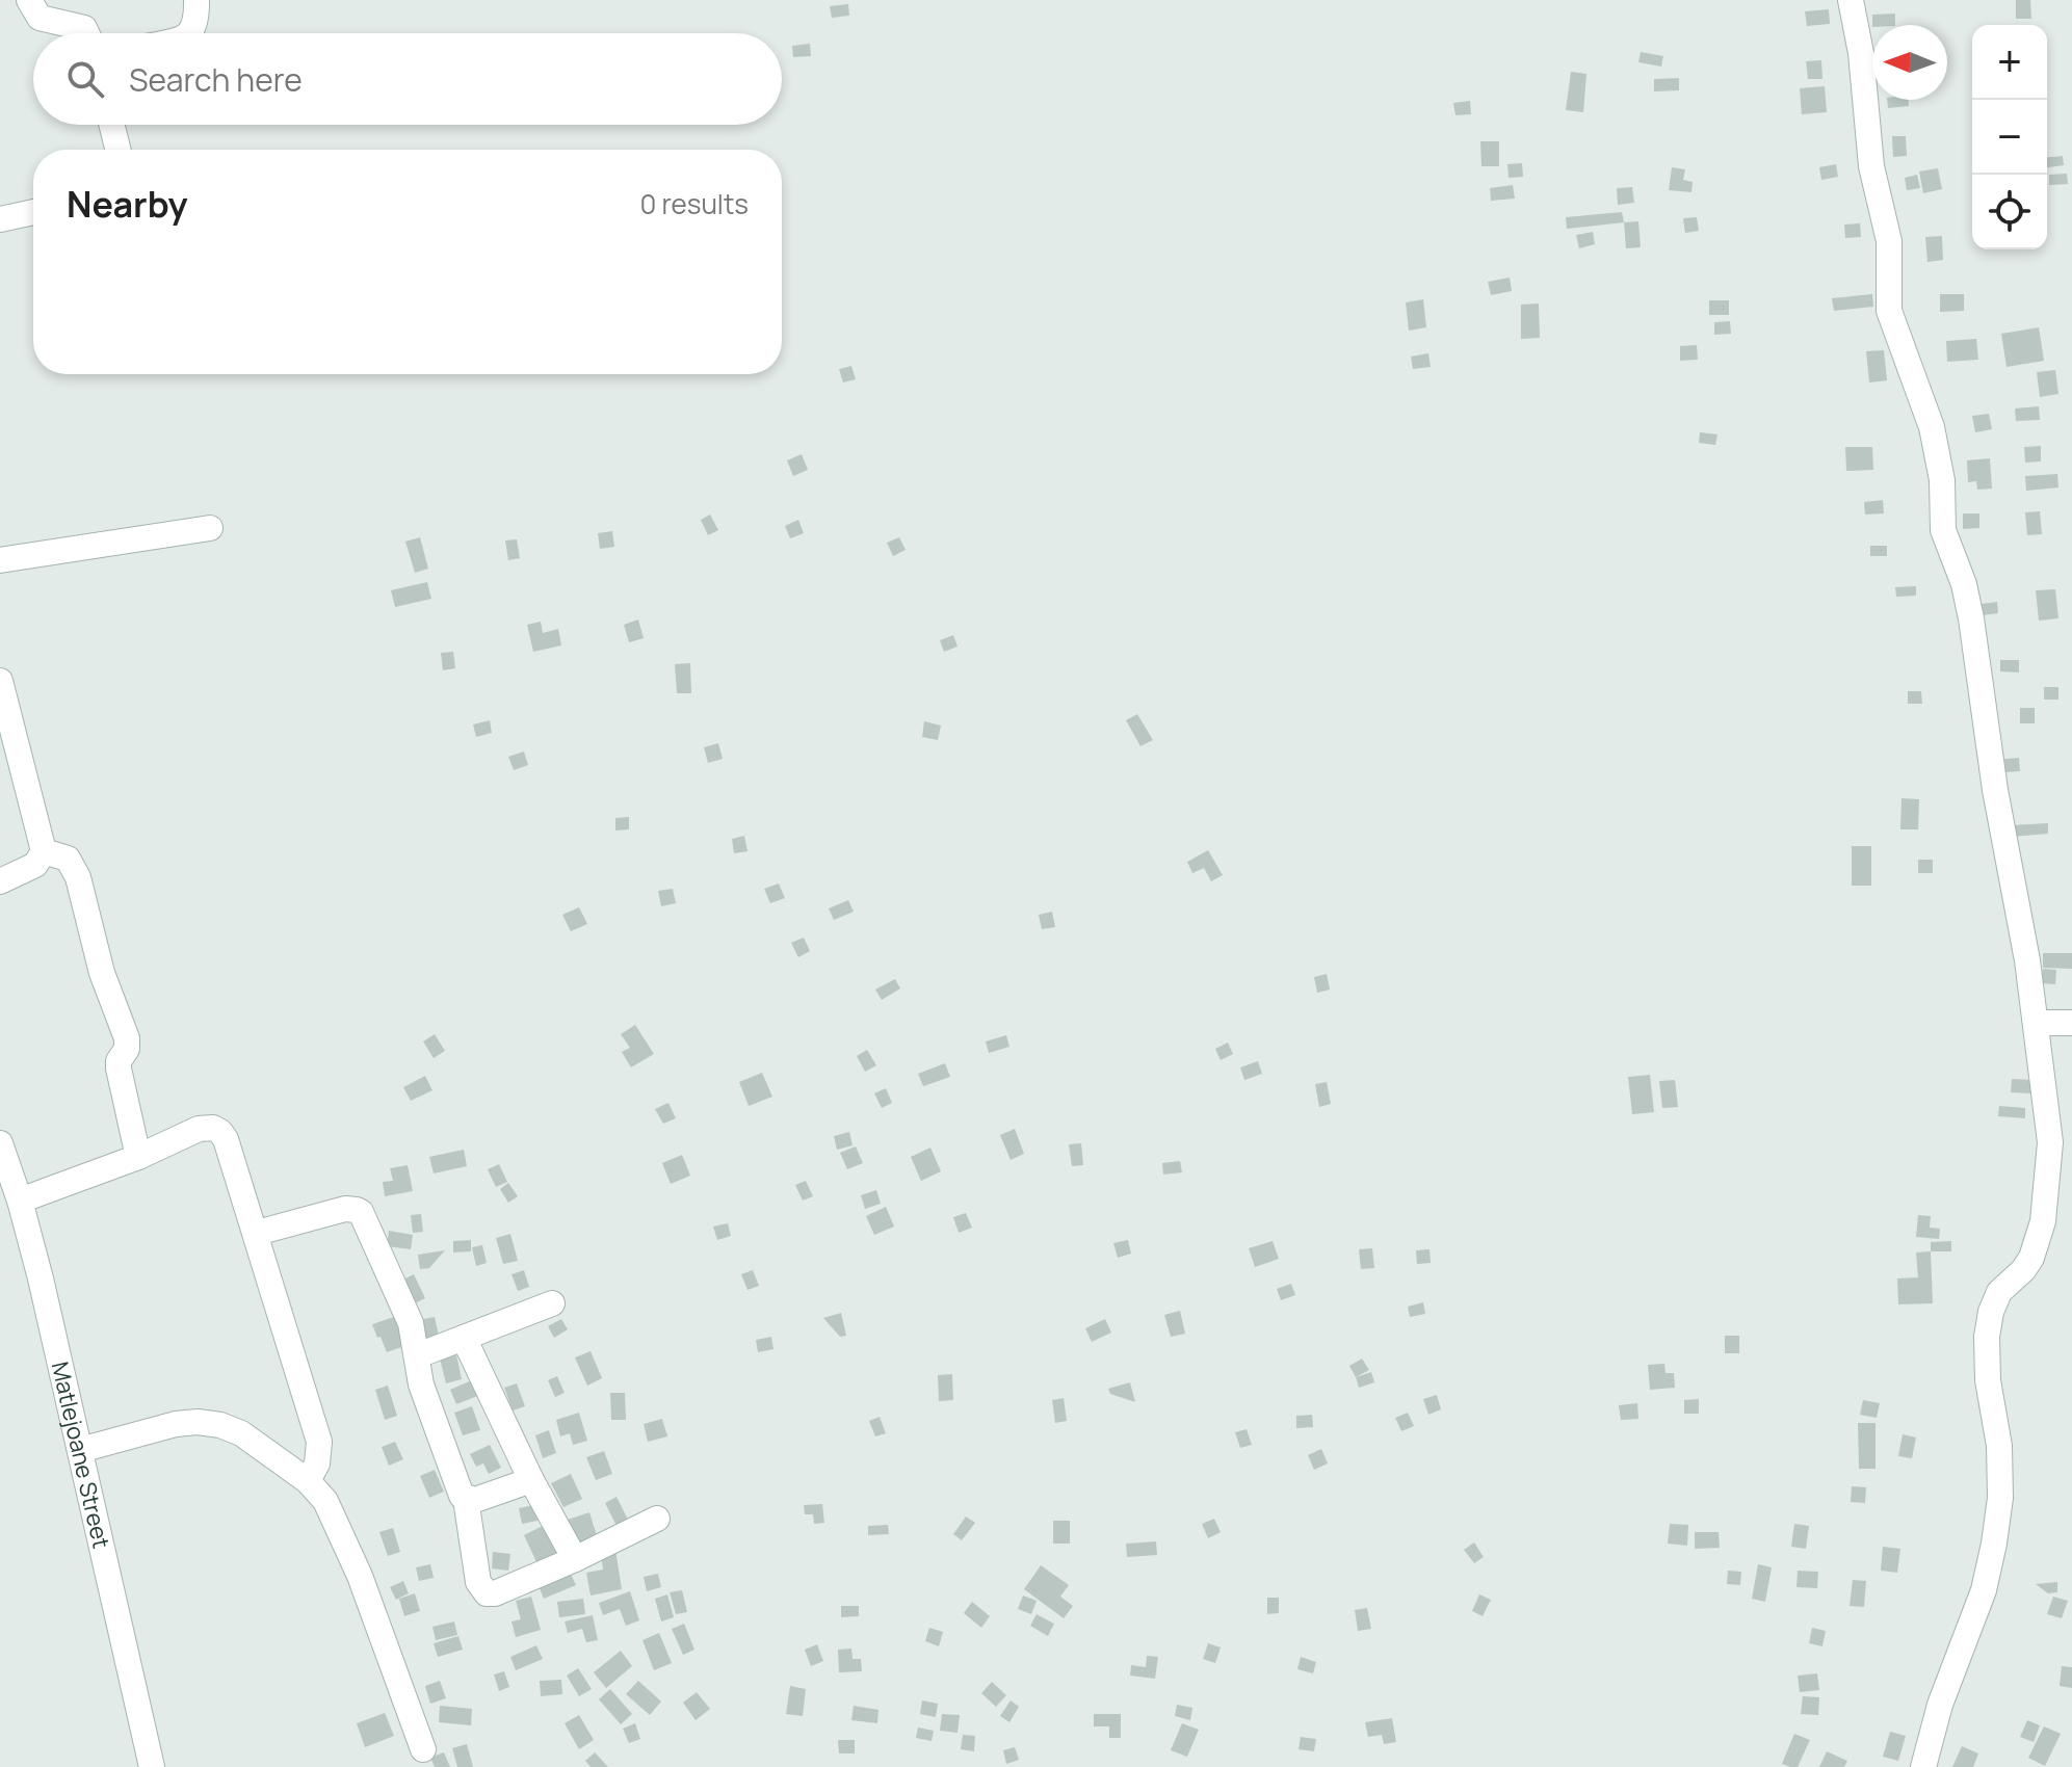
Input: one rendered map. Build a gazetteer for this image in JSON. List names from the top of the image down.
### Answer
{
  "streets": {
    "street": ["Matlejoane Street"]
  },
  "north": "left",
  "page": {
    "map_buttons": ["+", "−"],
    "search": "Search here",
    "heading": ["Nearby", "0 results"]
  }
}
